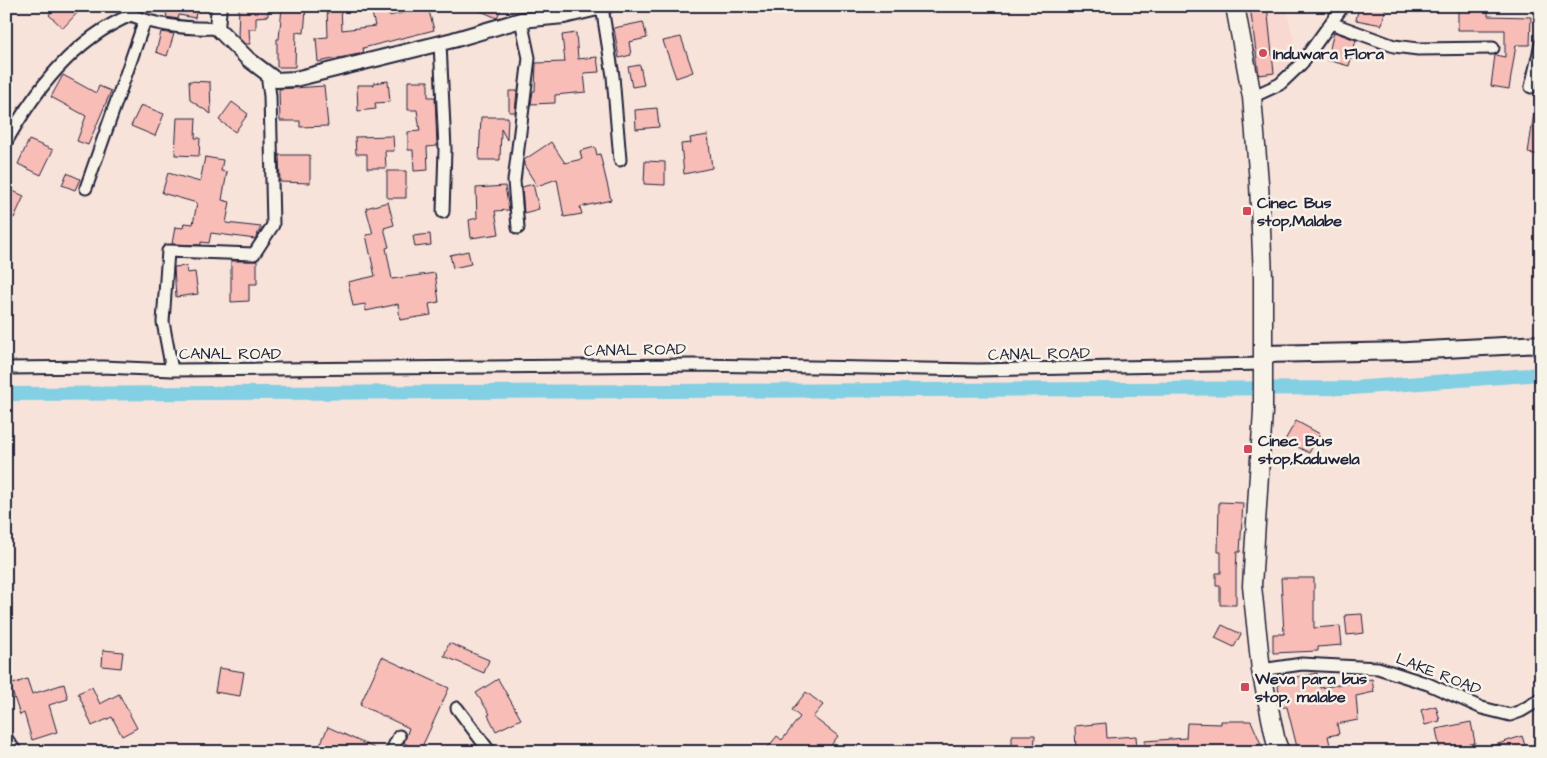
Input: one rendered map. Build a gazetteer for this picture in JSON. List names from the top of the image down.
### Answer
{
  "streets": {
    "street": ["CANAL ROAD", "LAKE ROAD"]
  },
  "places": {
    "other": ["Induwara Flora"],
    "transit": ["Cinec Bus stop,Malabe", "Cinec Bus stop,Kaduwela", "Weva para bus stop, malabe"]
  }
}
